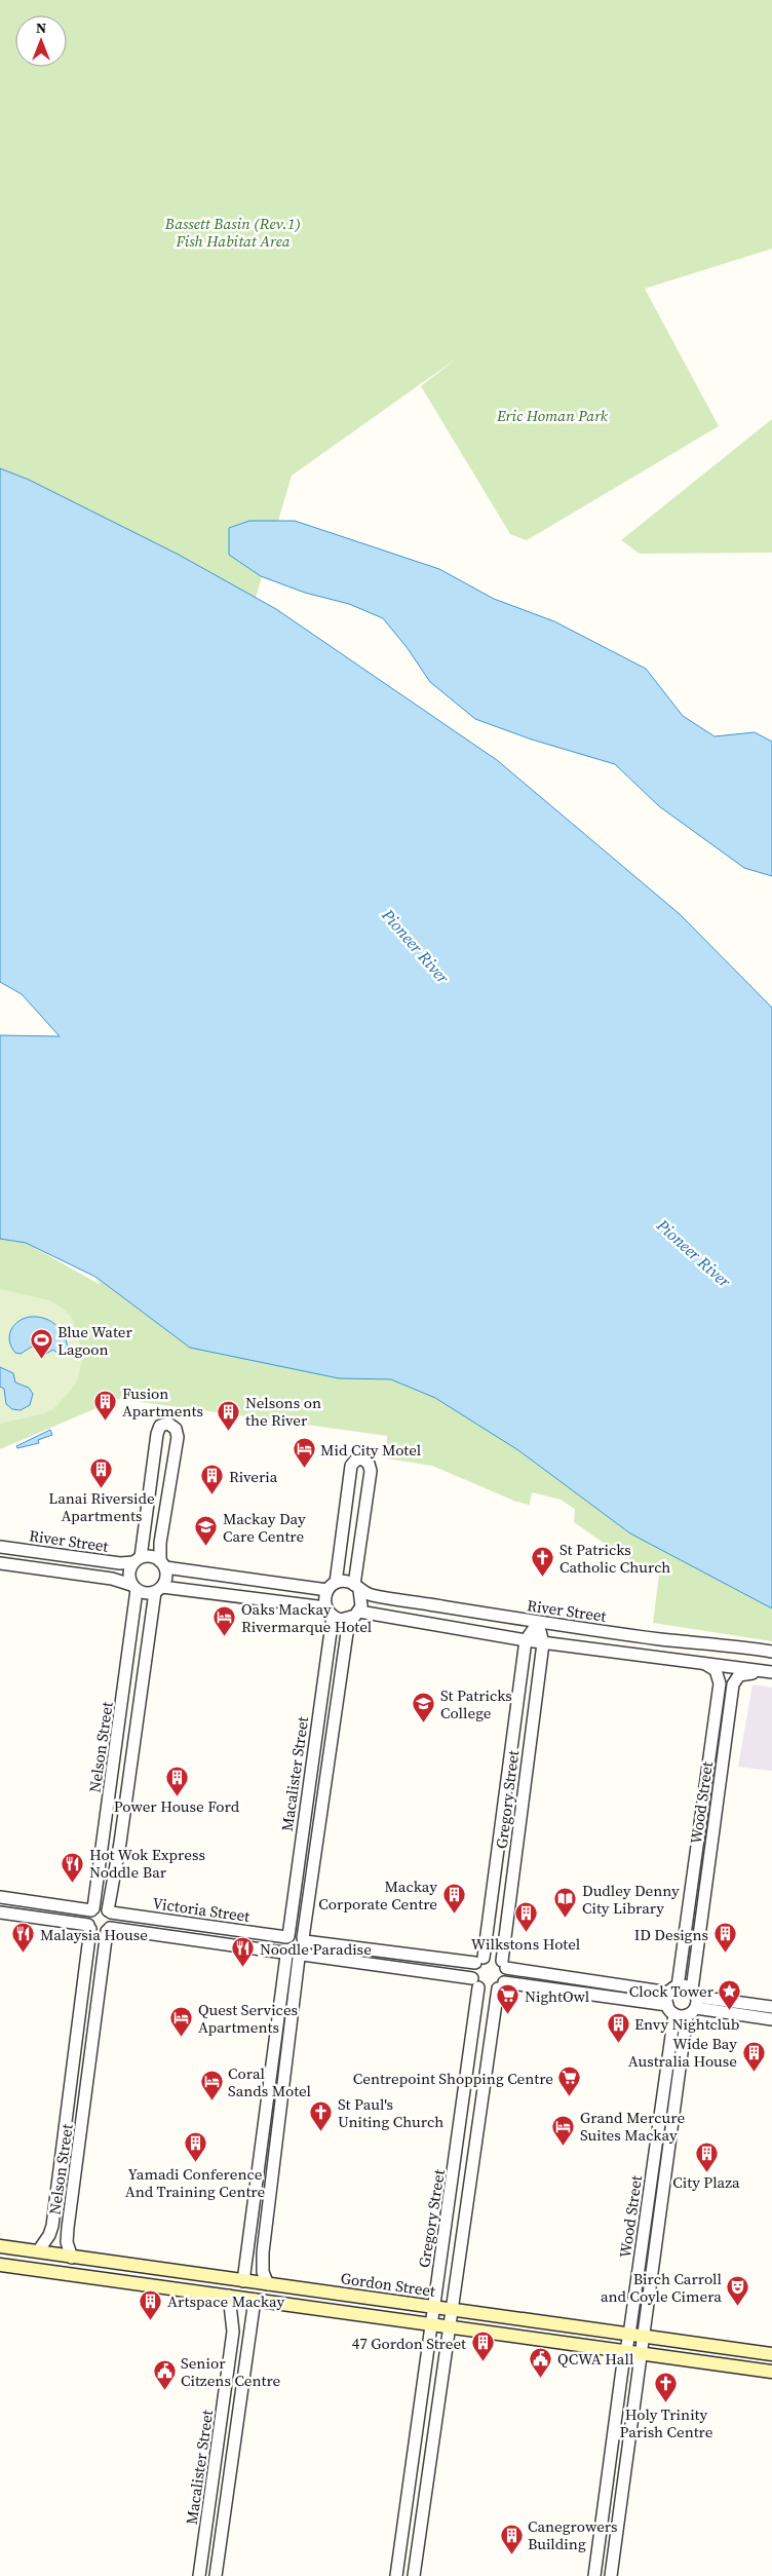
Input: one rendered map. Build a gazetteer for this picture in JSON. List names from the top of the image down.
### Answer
{
  "streets": {
    "main road": ["Gordon Street"],
    "street": [
      "River Street",
      "Nelson Street",
      "Macalister Street",
      "Gregory Street",
      "Wood Street",
      "Victoria Street"
    ]
  },
  "crossings": [
    ["River Street", "Nelson Street"],
    ["River Street", "Macalister Street"],
    ["River Street", "Gregory Street"],
    ["Nelson Street", "Victoria Street"],
    ["Nelson Street", "Gordon Street"],
    ["Macalister Street", "Victoria Street"],
    ["Gregory Street", "Victoria Street"],
    ["Gregory Street", "Gordon Street"],
    ["Wood Street", "Gordon Street"]
  ],
  "water": ["Pioneer River"],
  "parks": ["Bassett Basin (Rev.1) Fish Habitat Area", "Eric Homan Park"],
  "places": {
    "sports": ["Blue Water Lagoon"],
    "building": [
      "Fusion Apartments",
      "Nelsons on the River",
      "Lanai Riverside Apartments",
      "Riveria",
      "Power House Ford",
      "Mackay Corporate Centre",
      "Wilkstons Hotel",
      "ID Designs",
      "Envy Nightclub",
      "Wide Bay Australia House",
      "Yamadi Conference And Training Centre",
      "City Plaza",
      "Artspace Mackay",
      "47 Gordon Street",
      "Canegrowers Building"
    ],
    "hotel": [
      "Mid City Motel",
      "Oaks Mackay Rivermarque Hotel",
      "Quest Services Apartments",
      "Coral Sands Motel",
      "Grand Mercure Suites Mackay"
    ],
    "school or university": ["Mackay Day Care Centre", "St Patricks College"],
    "church": ["St Patricks Catholic Church", "St Paul's Uniting Church", "Holy Trinity Parish Centre"],
    "restaurant": ["Hot Wok Express Noddle Bar", "Malaysia House", "Noodle Paradise"],
    "library": ["Dudley Denny City Library"],
    "place": ["Clock Tower"],
    "supermarket": ["NightOwl", "Centrepoint Shopping Centre"],
    "theatre": ["Birch Carroll and Coyle Cimera"],
    "public building": ["QCWA Hall", "Senior Citzens Centre"]
  },
  "north": "top"
}
